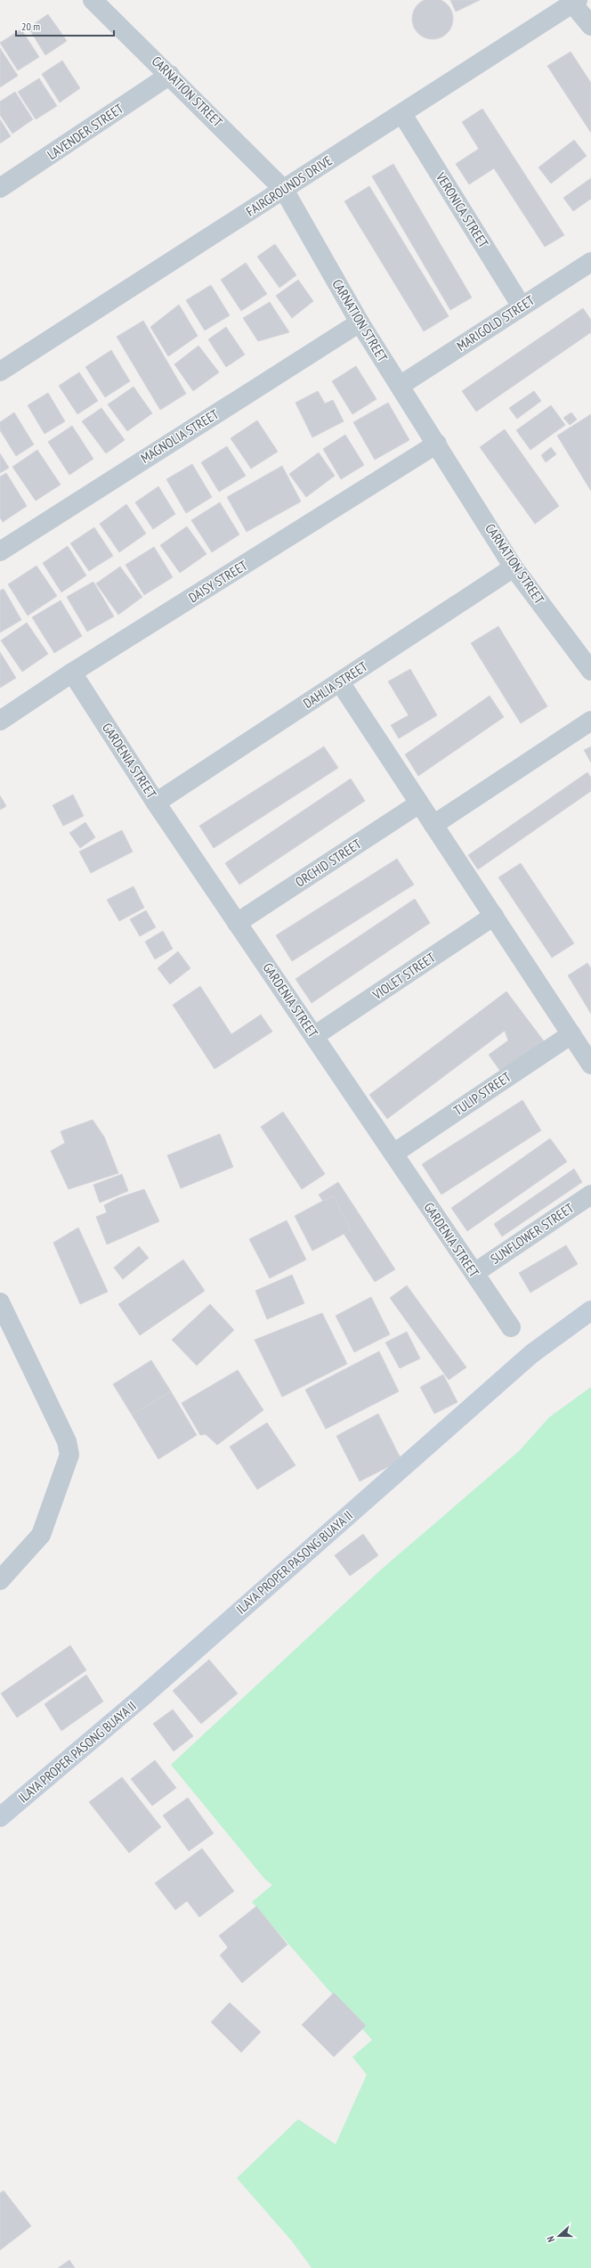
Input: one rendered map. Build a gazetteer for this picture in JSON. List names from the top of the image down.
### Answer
{
  "streets": {
    "street": [
      "CARNATION STREET",
      "LAVENDER STREET",
      "FAIRGROUNDS DRIVE",
      "VERONICA STREET",
      "MARIGOLD STREET",
      "MAGNOLIA STREET",
      "DAISY STREET",
      "DAHLIA STREET",
      "GARDENIA STREET",
      "ORCHID STREET",
      "VIOLET STREET",
      "TULIP STREET",
      "SUNFLOWER STREET",
      "ILAYA PROPER PASONG BUAYA II"
    ]
  },
  "crossings": [
    ["CARNATION STREET", "LAVENDER STREET"],
    ["CARNATION STREET", "FAIRGROUNDS DRIVE"],
    ["CARNATION STREET", "MARIGOLD STREET"],
    ["CARNATION STREET", "MAGNOLIA STREET"],
    ["CARNATION STREET", "DAISY STREET"],
    ["CARNATION STREET", "DAHLIA STREET"],
    ["FAIRGROUNDS DRIVE", "VERONICA STREET"],
    ["VERONICA STREET", "MARIGOLD STREET"],
    ["DAISY STREET", "GARDENIA STREET"],
    ["DAHLIA STREET", "GARDENIA STREET"],
    ["GARDENIA STREET", "ORCHID STREET"],
    ["GARDENIA STREET", "VIOLET STREET"],
    ["GARDENIA STREET", "TULIP STREET"],
    ["GARDENIA STREET", "SUNFLOWER STREET"]
  ],
  "scale_bar": "20 m",
  "north": "left"
}
